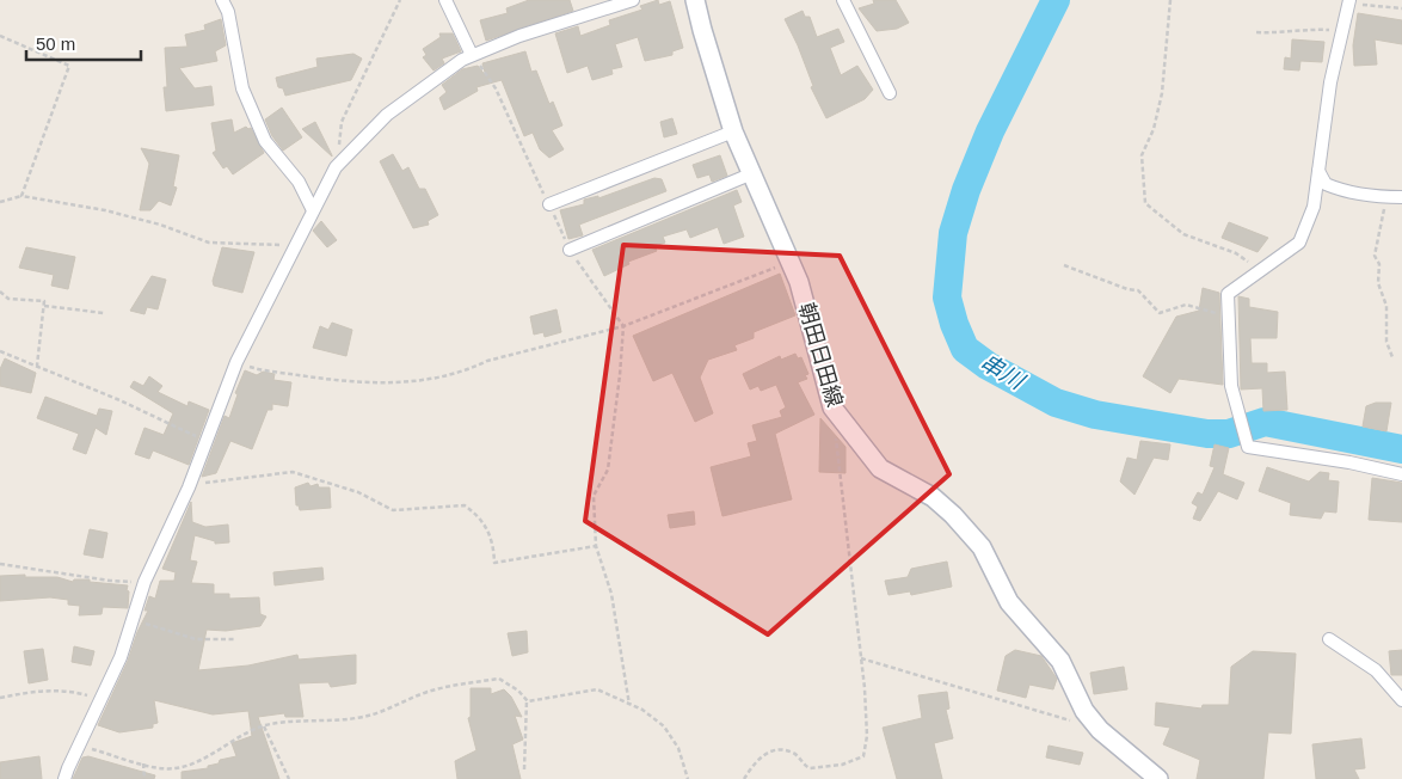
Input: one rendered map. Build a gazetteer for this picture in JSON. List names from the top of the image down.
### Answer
{
  "streets": {
    "main road": ["朝田日田線"]
  },
  "water": ["串川"],
  "scale_bar": "50 m"
}
